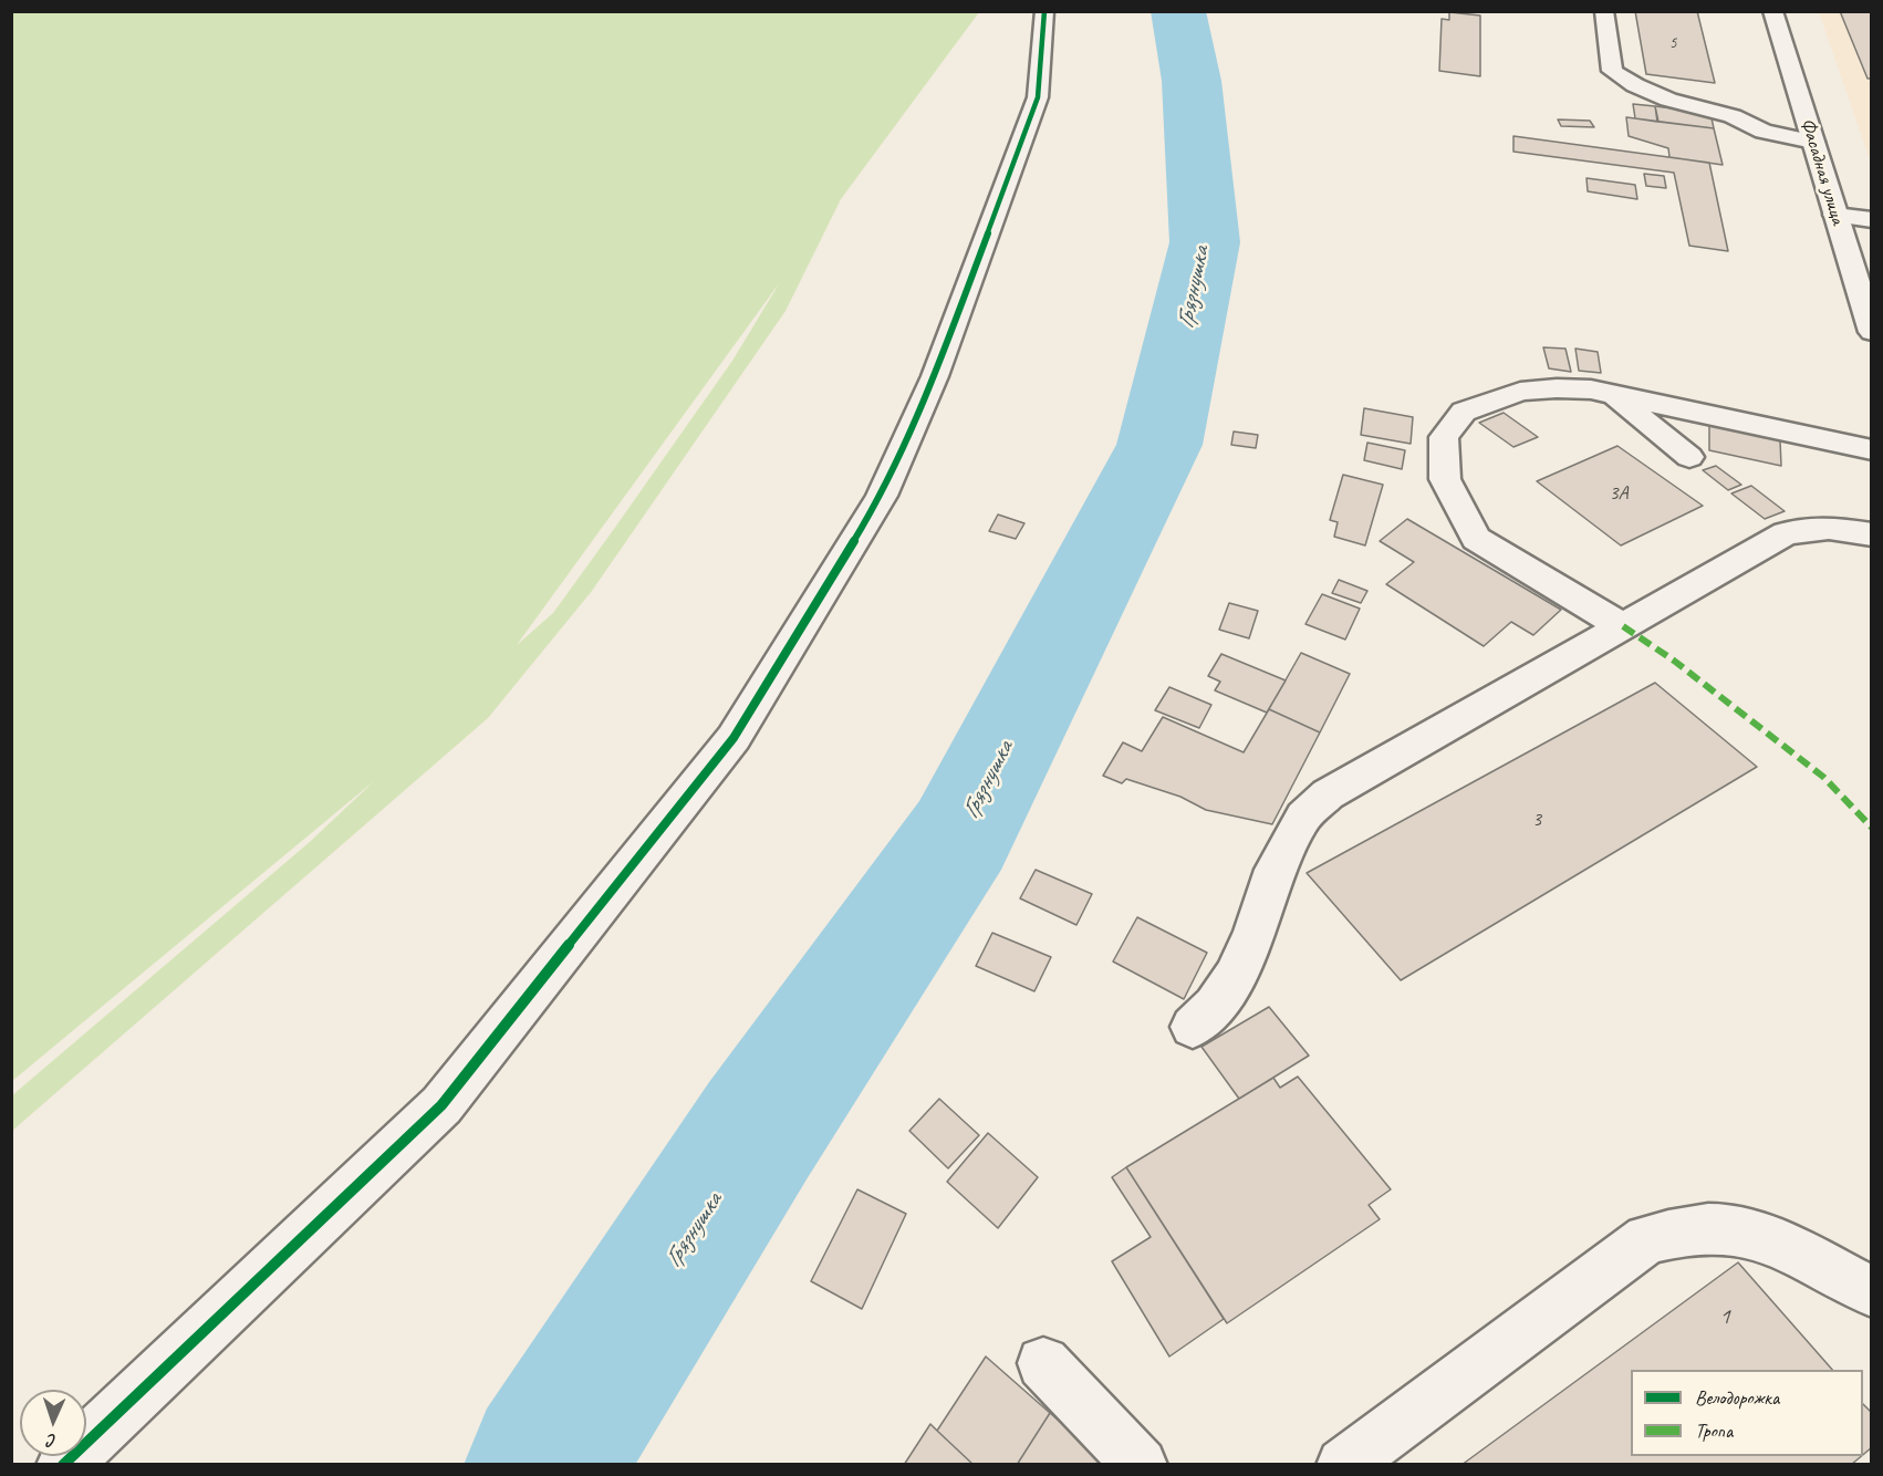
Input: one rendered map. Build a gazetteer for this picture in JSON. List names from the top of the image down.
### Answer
{
  "streets": {
    "street": ["Фасадная улица"]
  },
  "water": ["Грязнушка"],
  "house_numbers": [
    "5",
    "3А",
    "3",
    "1"
  ],
  "legend": ["Велодорожка", "Тропа"],
  "north": "bottom"
}
